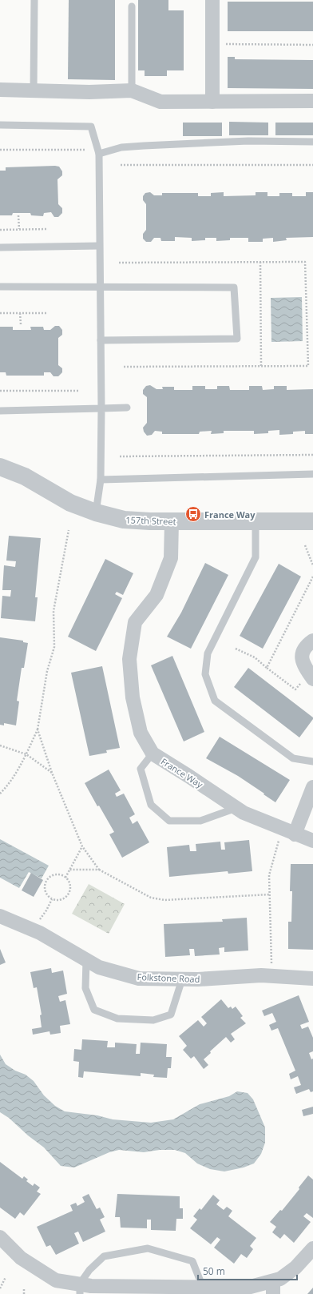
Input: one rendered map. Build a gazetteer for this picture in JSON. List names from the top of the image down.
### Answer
{
  "streets": {
    "street": ["157th Street", "France Way", "Folkstone Road"]
  },
  "crossings": [
    ["157th Street", "France Way"]
  ],
  "places": {
    "bus stop": ["France Way"]
  },
  "scale_bar": "50 m"
}
